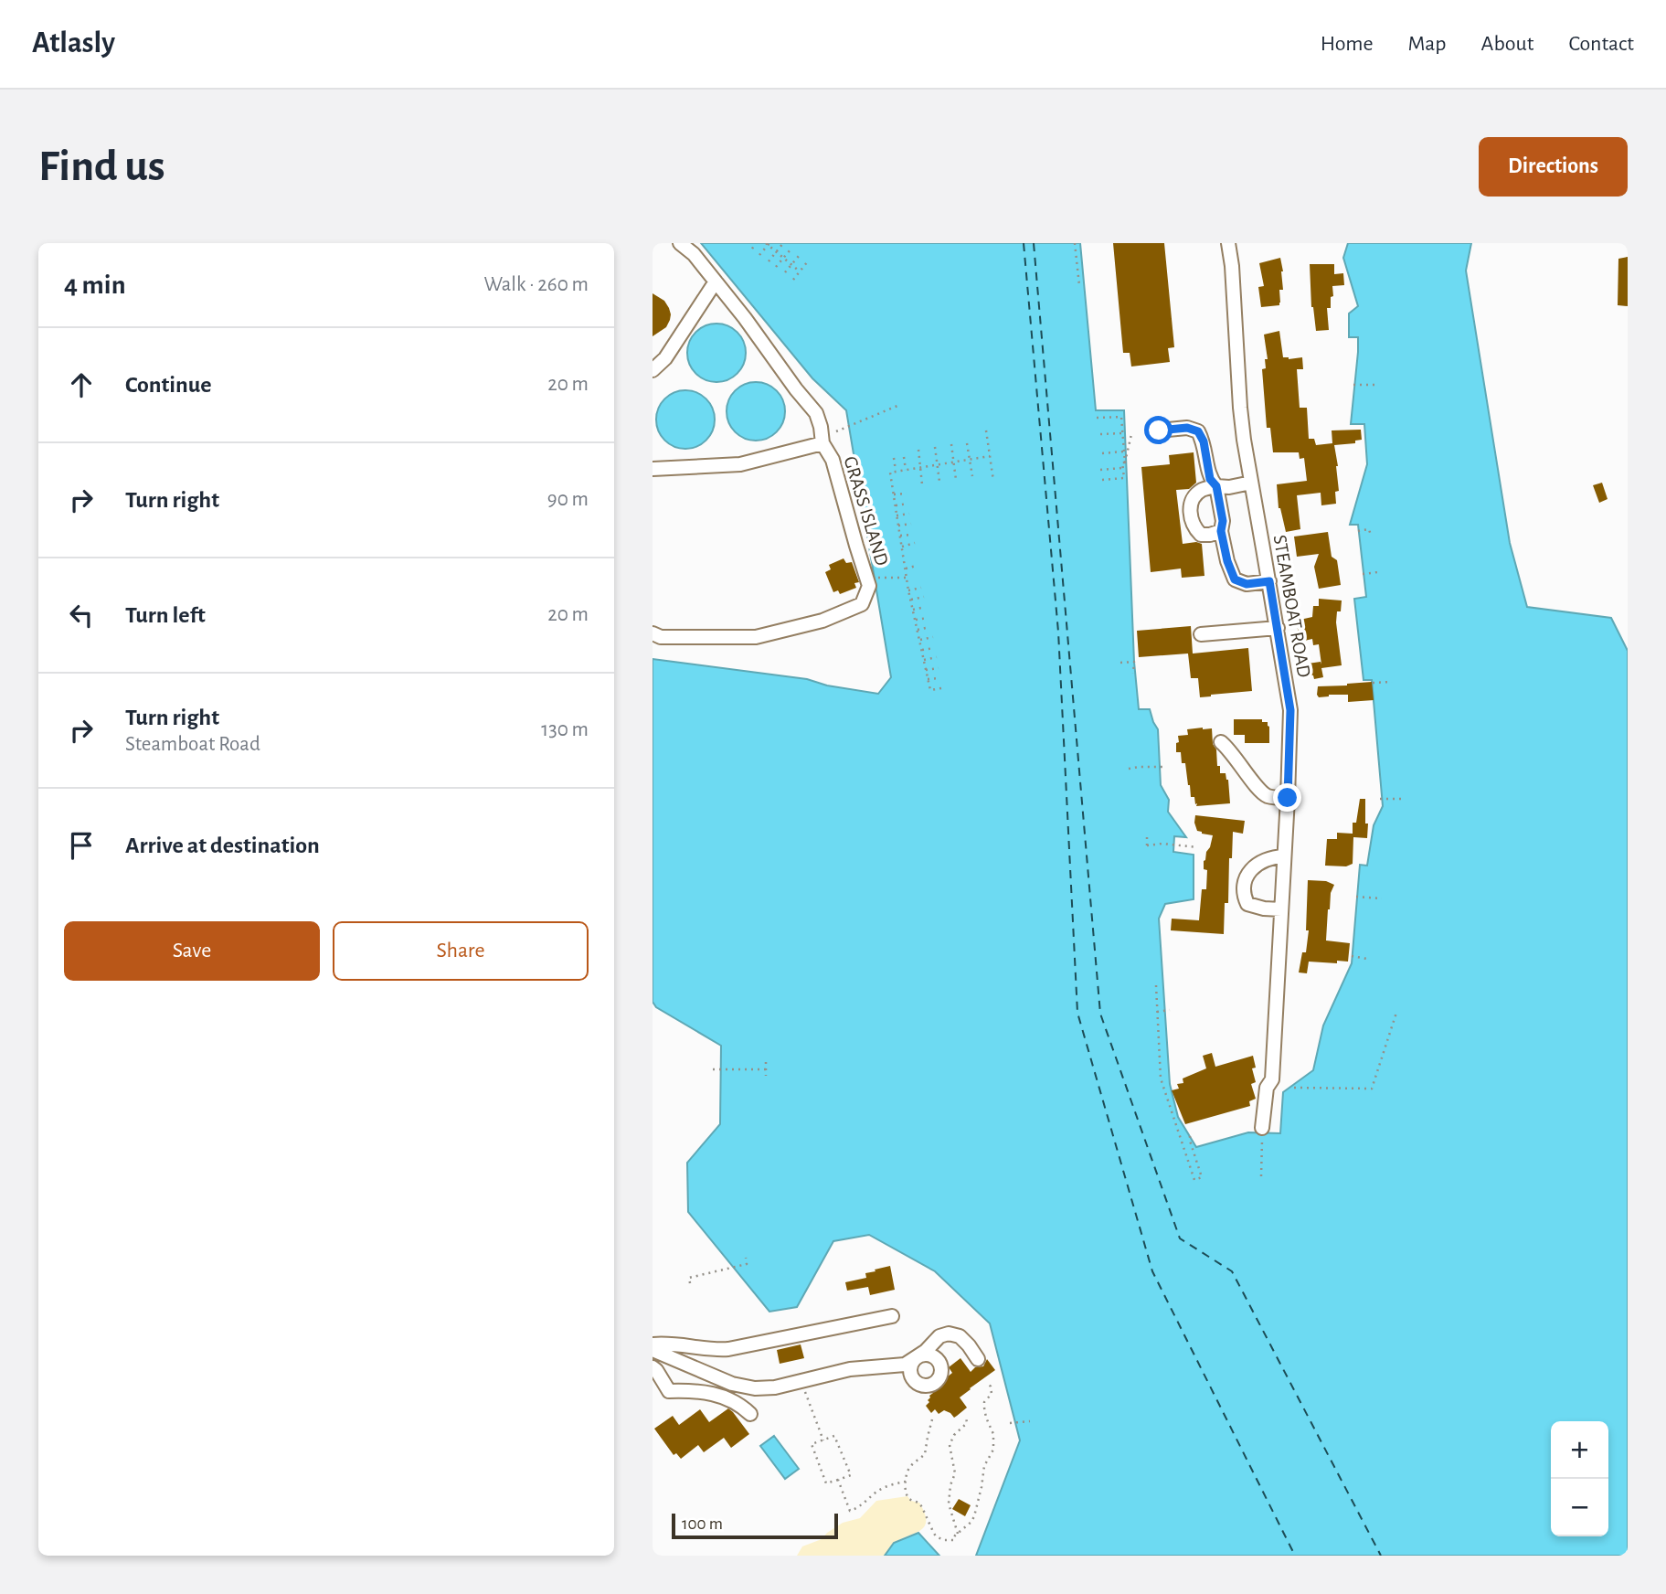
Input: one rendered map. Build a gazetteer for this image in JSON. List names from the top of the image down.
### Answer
{
  "streets": {
    "street": ["GRASS ISLAND", "STEAMBOAT ROAD"]
  },
  "scale_bar": "100 m",
  "page": {
    "header": "Atlasly",
    "nav": [
      "Home",
      "Map",
      "About",
      "Contact"
    ],
    "buttons": [
      "Directions",
      ["Save", "Share"]
    ],
    "title": "Find us",
    "heading": ["4 min", "Walk · 260 m"],
    "list": [
      ["Continue", "20 m"],
      ["Turn right", "90 m"],
      ["Turn left", "20 m"],
      ["Turn right", "Steamboat Road", "130 m"],
      "Arrive at destination"
    ],
    "map_buttons": ["+", "−"],
    "scale": "100 m"
  }
}
